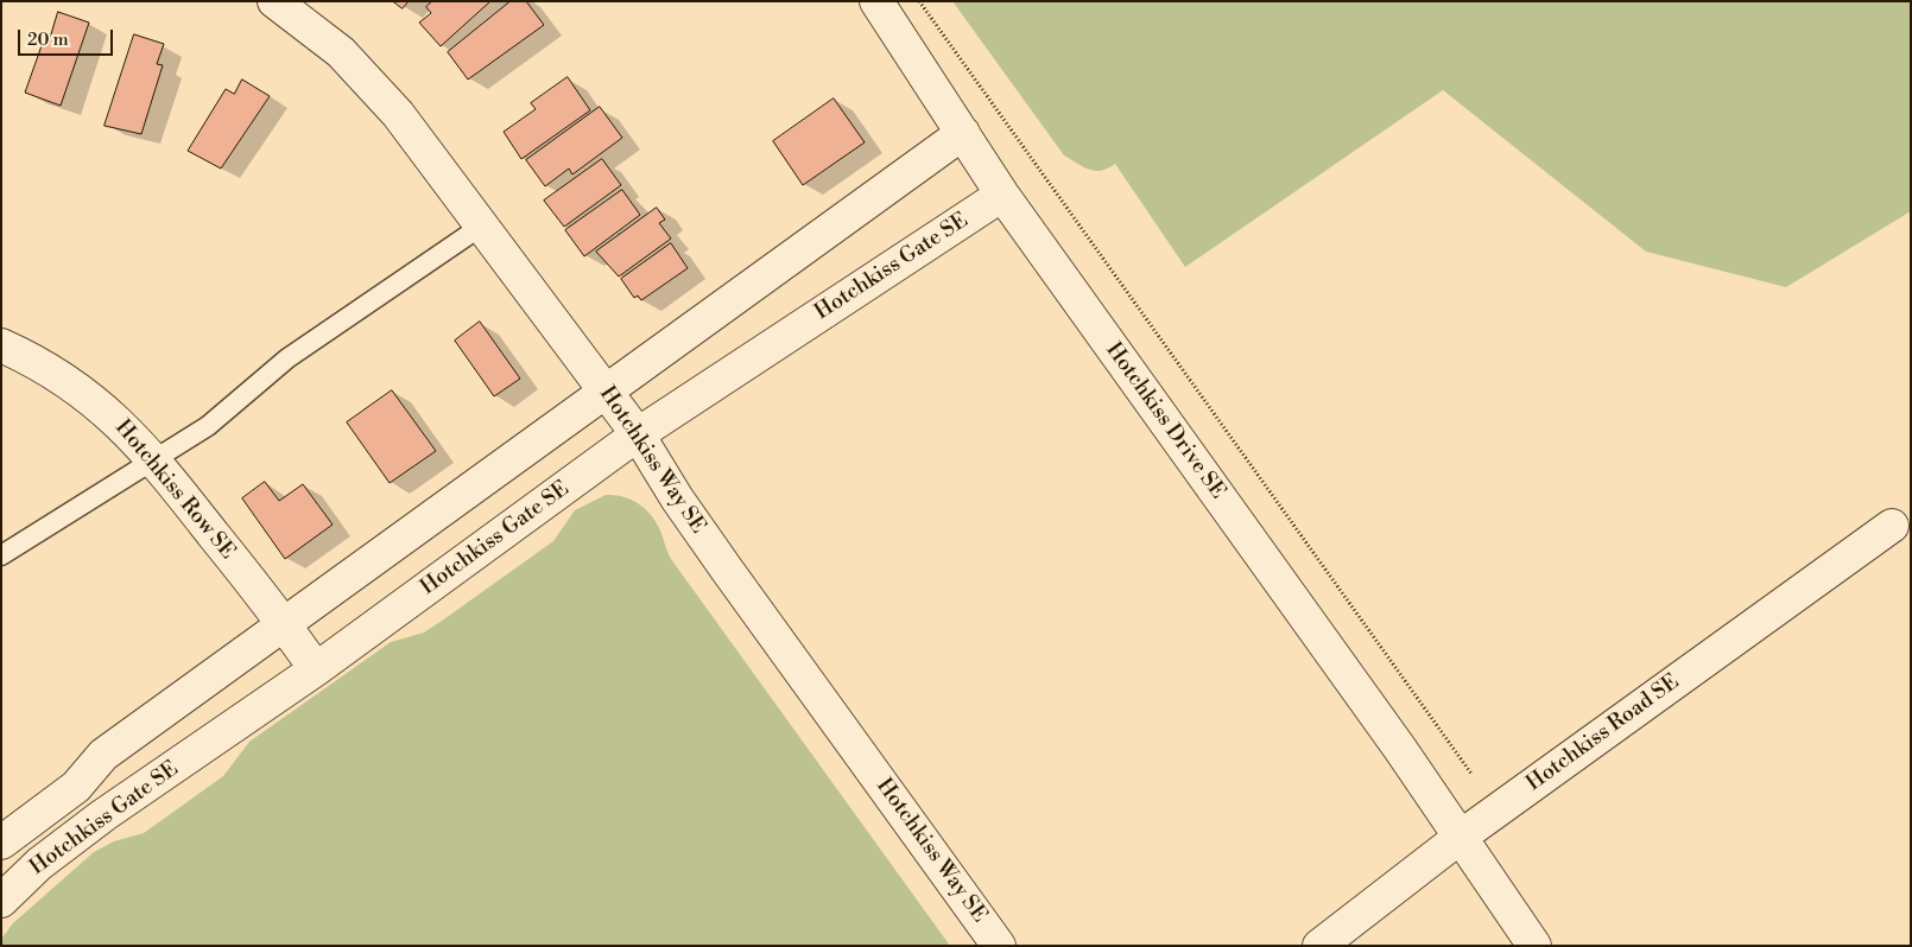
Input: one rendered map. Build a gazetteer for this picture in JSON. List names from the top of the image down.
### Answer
{
  "streets": {
    "street": [
      "Hotchkiss Gate SE",
      "Hotchkiss Drive SE",
      "Hotchkiss Way SE",
      "Hotchkiss Row SE",
      "Hotchkiss Road SE"
    ]
  },
  "crossings": [
    ["Hotchkiss Gate SE", "Hotchkiss Drive SE"],
    ["Hotchkiss Gate SE", "Hotchkiss Way SE"],
    ["Hotchkiss Gate SE", "Hotchkiss Row SE"],
    ["Hotchkiss Drive SE", "Hotchkiss Road SE"]
  ],
  "scale_bar": "20 m"
}
